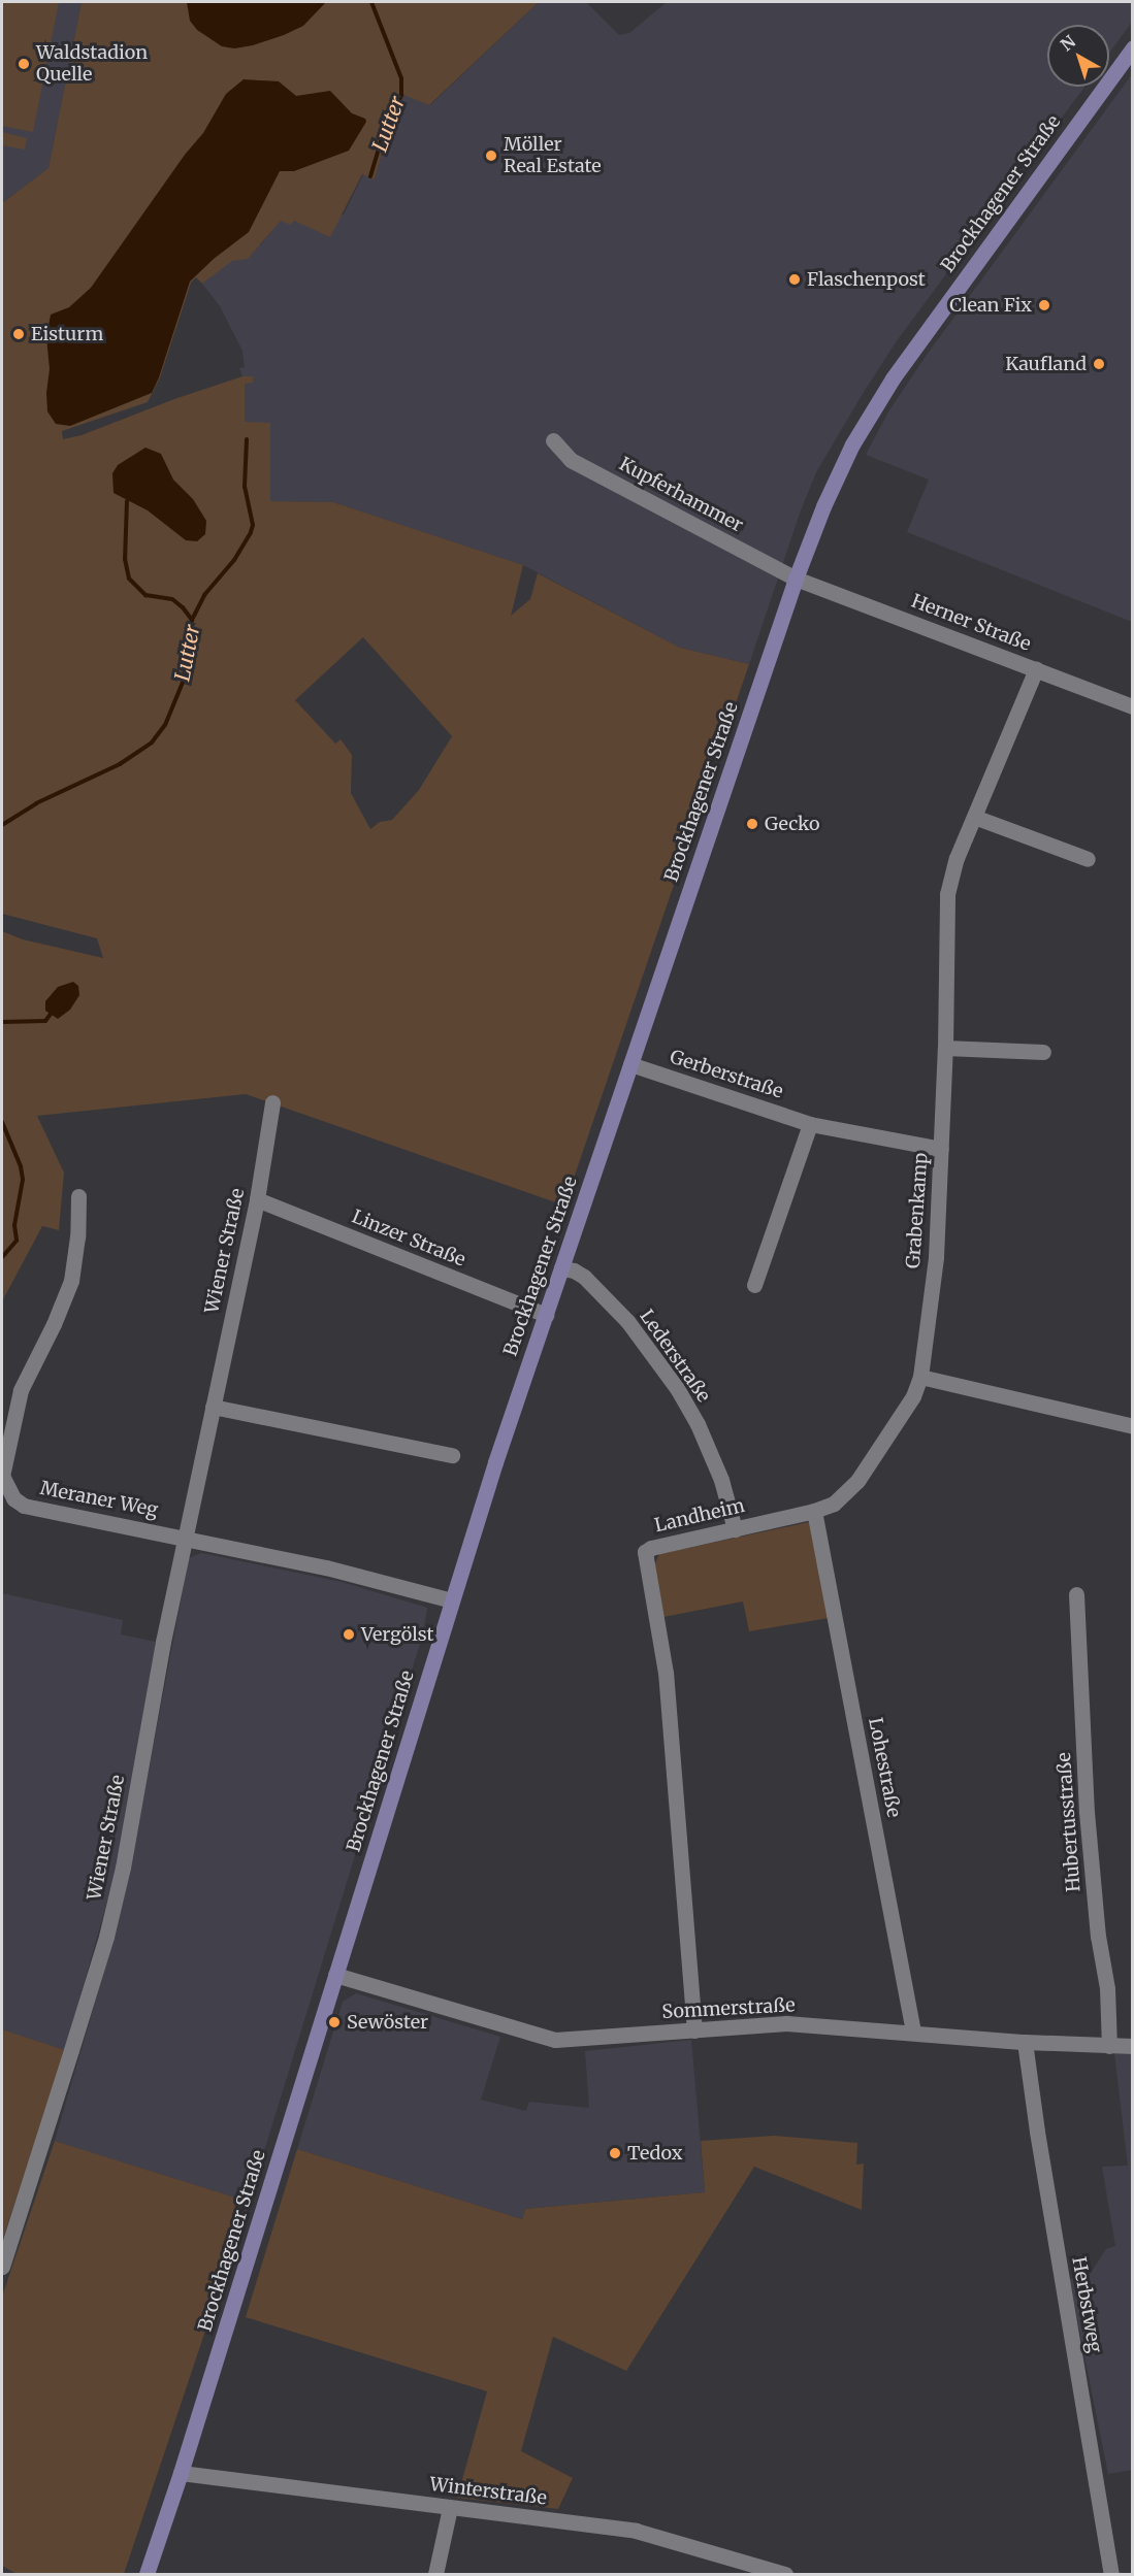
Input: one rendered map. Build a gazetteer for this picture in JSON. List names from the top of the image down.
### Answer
{
  "streets": {
    "main road": ["Brockhagener Straße"],
    "street": [
      "Kupferhammer",
      "Herner Straße",
      "Gerberstraße",
      "Grabenkamp",
      "Linzer Straße",
      "Wiener Straße",
      "Lederstraße",
      "Meraner Weg",
      "Landheim",
      "Lohestraße",
      "Hubertusstraße",
      "Sommerstraße",
      "Herbstweg",
      "Winterstraße"
    ]
  },
  "crossings": [
    ["Brockhagener Straße", "Kupferhammer"],
    ["Brockhagener Straße", "Herner Straße"],
    ["Brockhagener Straße", "Gerberstraße"],
    ["Brockhagener Straße", "Linzer Straße"],
    ["Brockhagener Straße", "Lederstraße"],
    ["Brockhagener Straße", "Meraner Weg"],
    ["Brockhagener Straße", "Sommerstraße"],
    ["Brockhagener Straße", "Winterstraße"],
    ["Kupferhammer", "Herner Straße"],
    ["Herner Straße", "Grabenkamp"],
    ["Gerberstraße", "Grabenkamp"],
    ["Grabenkamp", "Landheim"],
    ["Linzer Straße", "Wiener Straße"],
    ["Wiener Straße", "Meraner Weg"],
    ["Lederstraße", "Landheim"],
    ["Landheim", "Lohestraße"],
    ["Landheim", "Sommerstraße"],
    ["Lohestraße", "Sommerstraße"],
    ["Hubertusstraße", "Sommerstraße"],
    ["Sommerstraße", "Herbstweg"]
  ],
  "water": ["Lutter"],
  "places": [
    "Waldstadion Quelle",
    "Möller Real Estate",
    "Flaschenpost",
    "Clean Fix",
    "Eisturm",
    "Kaufland",
    "Gecko",
    "Vergölst",
    "Sewöster",
    "Tedox"
  ],
  "north": "top left"
}
